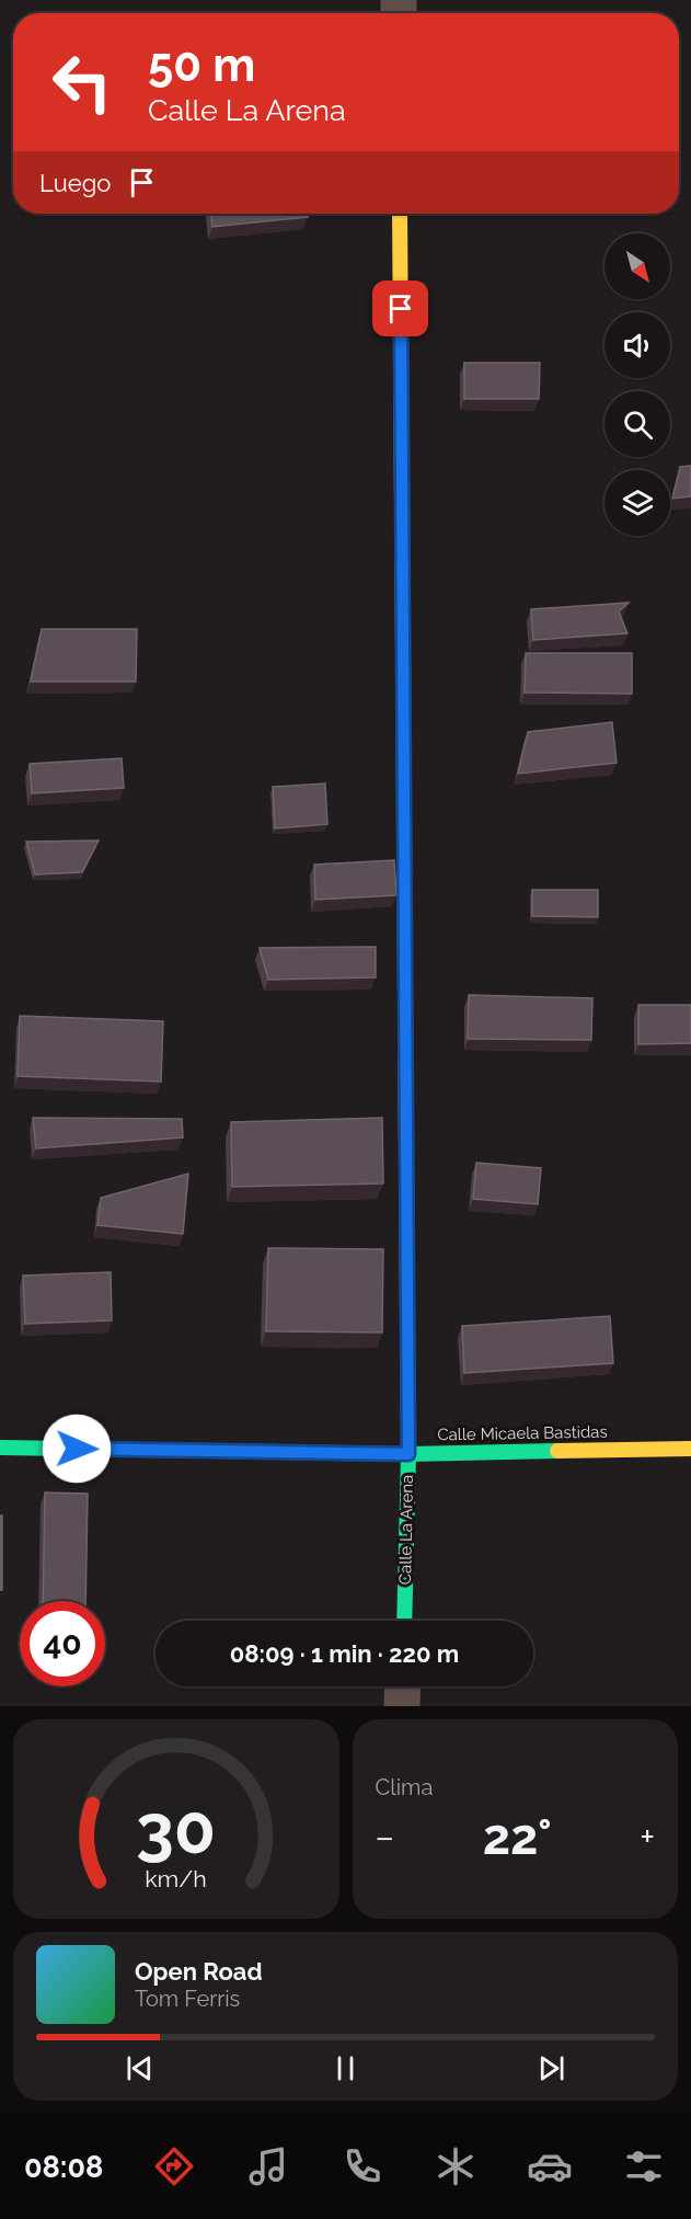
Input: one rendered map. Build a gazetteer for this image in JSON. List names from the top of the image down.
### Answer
{
  "streets": {
    "street": ["Calle Micaela Bastidas", "Calle La Arena"]
  },
  "crossings": [
    ["Calle Micaela Bastidas", "Calle La Arena"]
  ],
  "north": "bottom right",
  "page": {
    "turn": ["50 m", "Calle La Arena"],
    "then": "Luego",
    "limit": "40",
    "trip": "08:09 · 1 min · 220 m",
    "tile": "Clima",
    "heat": ["−", "22°", "+"],
    "song": ["Open Road", "Tom Ferris"],
    "tabs": "08:08",
    "gauge": ["30", "km/h"]
  }
}
